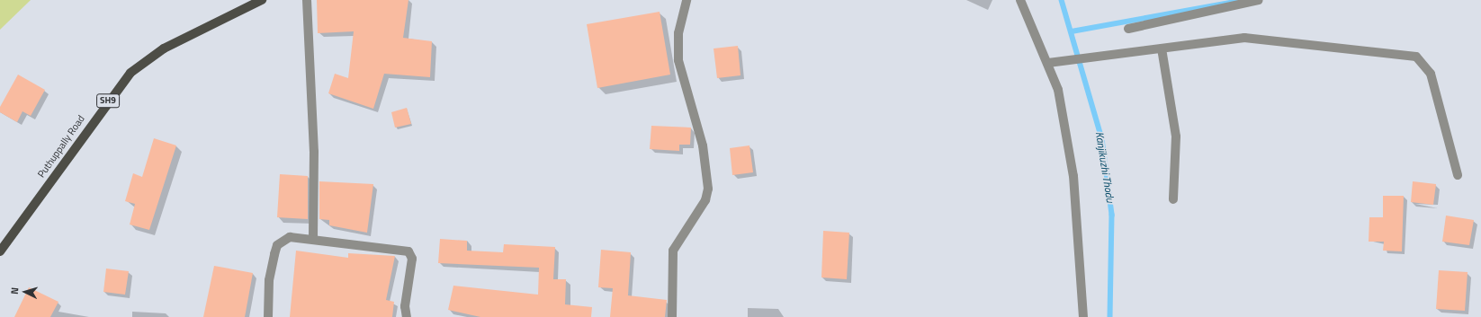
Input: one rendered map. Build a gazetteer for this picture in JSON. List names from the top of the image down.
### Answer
{
  "streets": {
    "main road": ["SH9", "Puthuppally Road"]
  },
  "water": ["Kanjikuzhi Thodu"],
  "north": "left"
}
